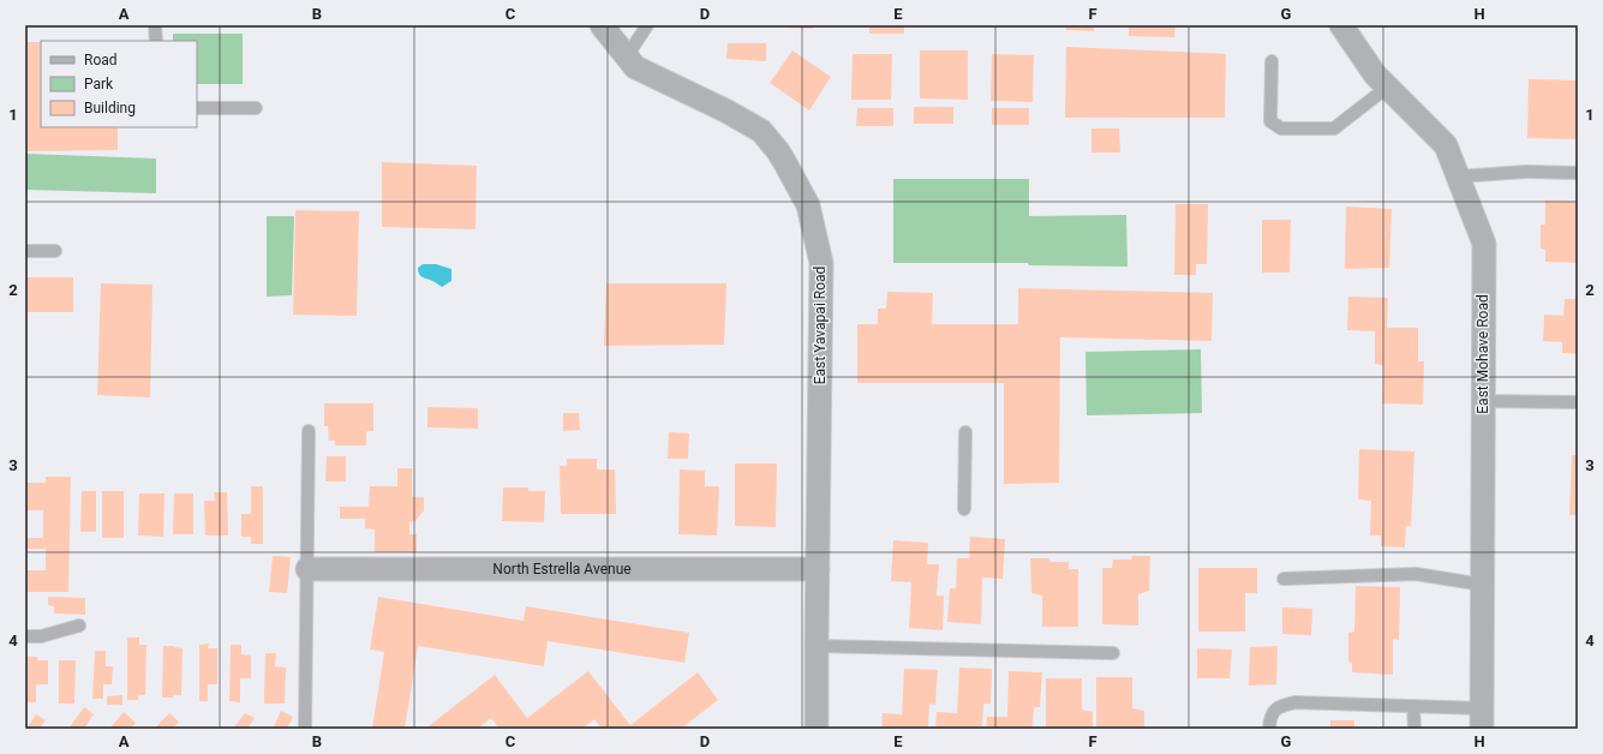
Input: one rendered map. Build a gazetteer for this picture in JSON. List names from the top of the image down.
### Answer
{
  "streets": {
    "street": ["East Yavapai Road", "East Mohave Road", "North Estrella Avenue"]
  },
  "crossings": [
    ["East Yavapai Road", "North Estrella Avenue"]
  ],
  "legend": ["Road", "Park", "Building"],
  "grid": {
    "columns": [
      "A",
      "B",
      "C",
      "D",
      "E",
      "F",
      "G",
      "H"
    ],
    "rows": [
      "1",
      "2",
      "3",
      "4"
    ]
  }
}
